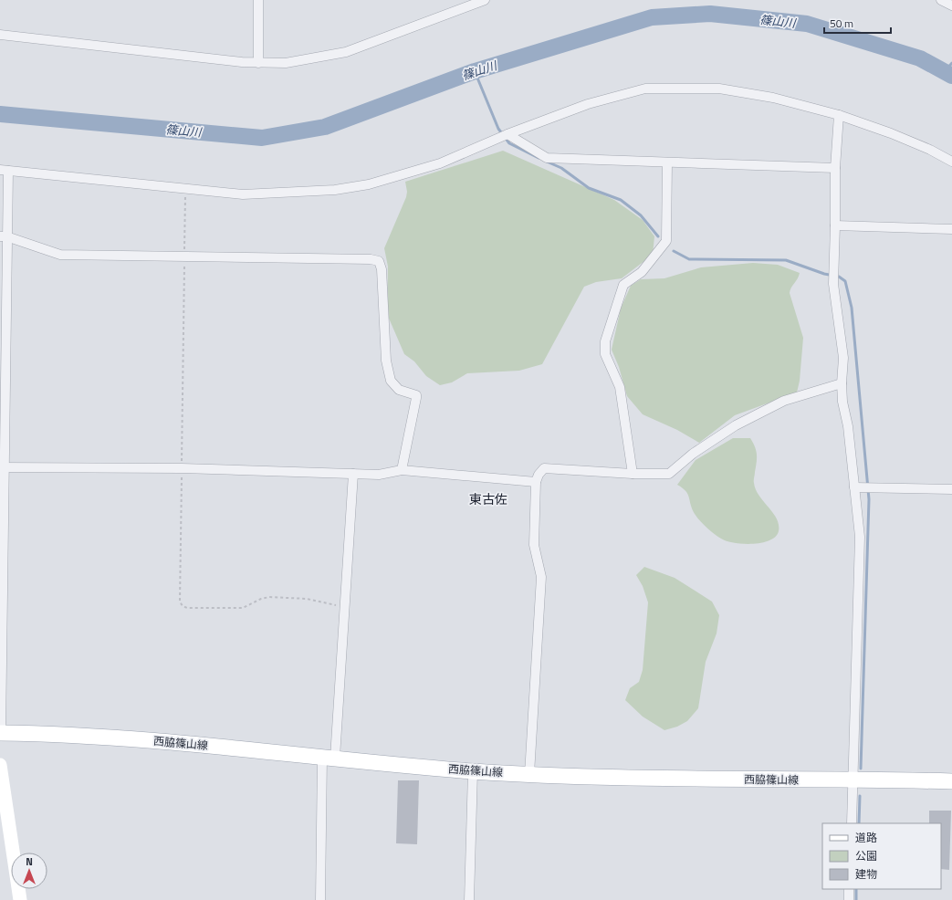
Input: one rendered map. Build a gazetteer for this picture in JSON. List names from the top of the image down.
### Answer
{
  "streets": {
    "main road": ["西脇篠山線"]
  },
  "districts": ["東古佐"],
  "water": ["篠山川"],
  "legend": ["道路", "公園", "建物"],
  "scale_bar": "50 m",
  "north": "top"
}
